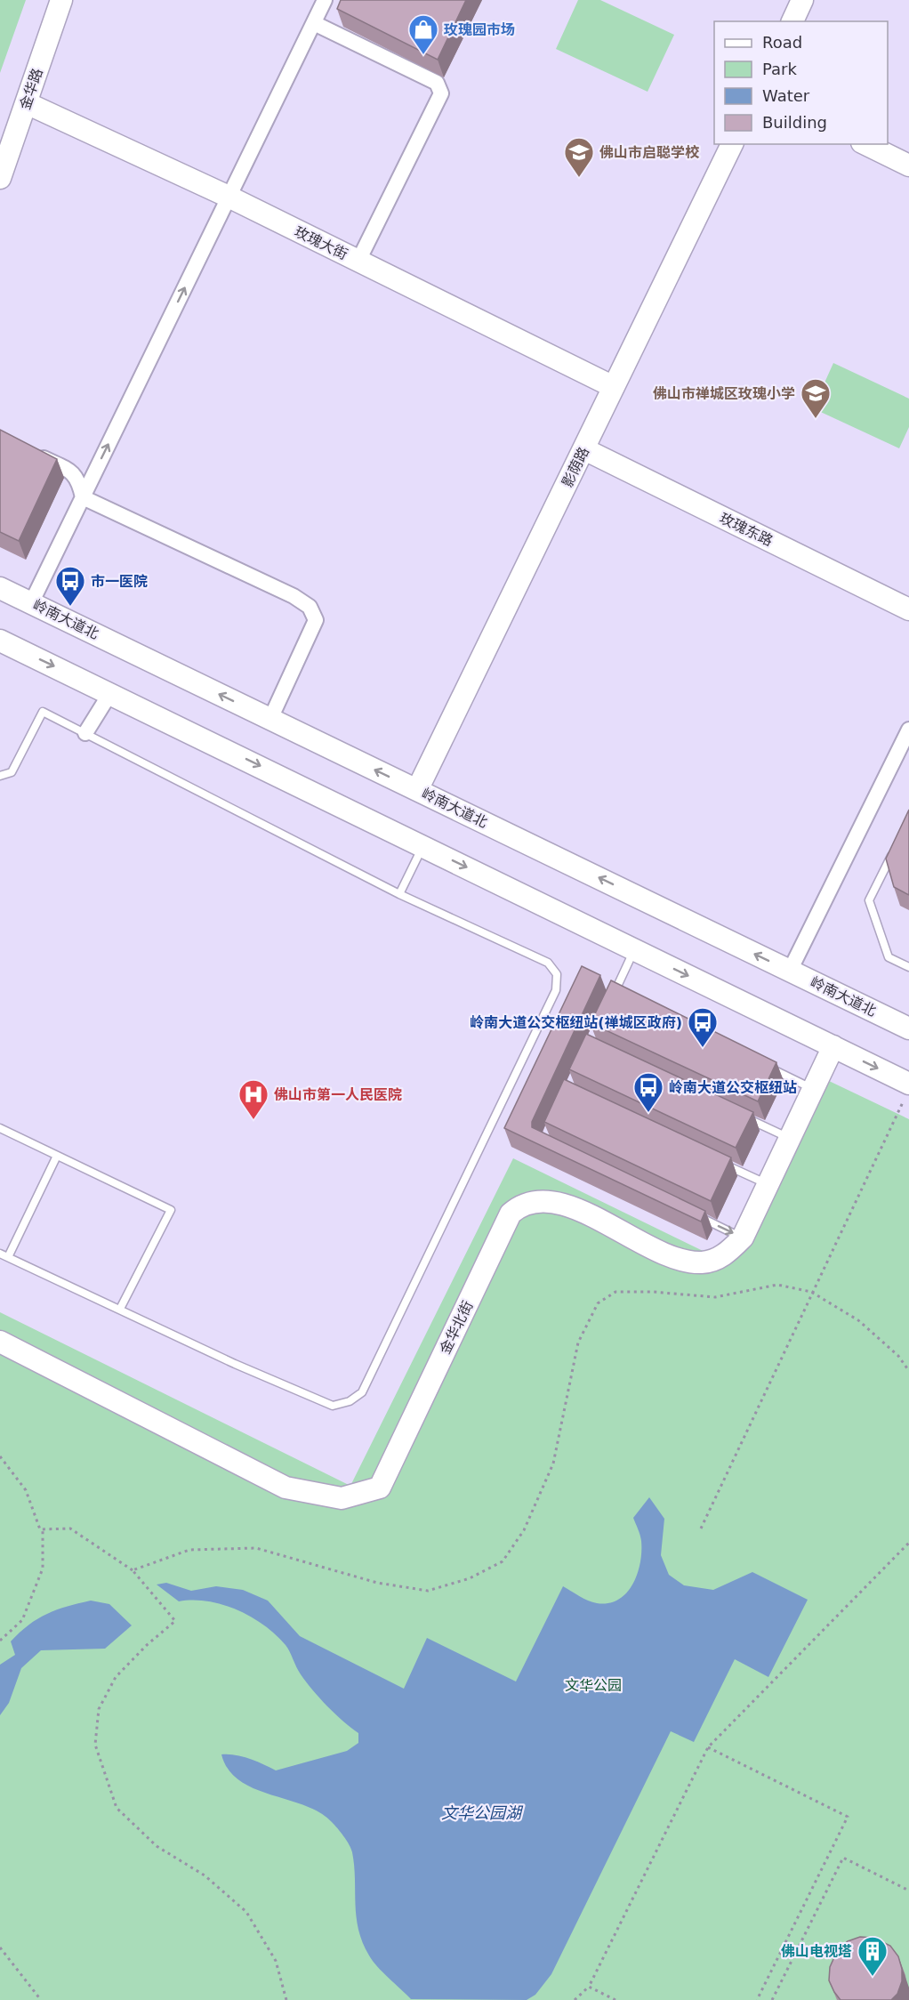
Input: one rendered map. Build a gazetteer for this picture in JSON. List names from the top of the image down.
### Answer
{
  "streets": {
    "street": [
      "金华路",
      "玫瑰大街",
      "影荫路",
      "玫瑰东路",
      "岭南大道北",
      "金华北街"
    ]
  },
  "crossings": [
    ["金华路", "玫瑰大街"],
    ["玫瑰大街", "影荫路"],
    ["影荫路", "玫瑰东路"],
    ["影荫路", "岭南大道北"]
  ],
  "water": ["文华公园湖"],
  "parks": ["文华公园"],
  "places": {
    "shop": ["玫瑰园市场"],
    "school or university": ["佛山市启聪学校", "佛山市禅城区玫瑰小学"],
    "bus stop": ["市一医院", "岭南大道公交枢纽站(禅城区政府)", "岭南大道公交枢纽站"],
    "hospital": ["佛山市第一人民医院"],
    "building": ["佛山电视塔"]
  },
  "legend": [
    "Road",
    "Park",
    "Water",
    "Building"
  ]
}
